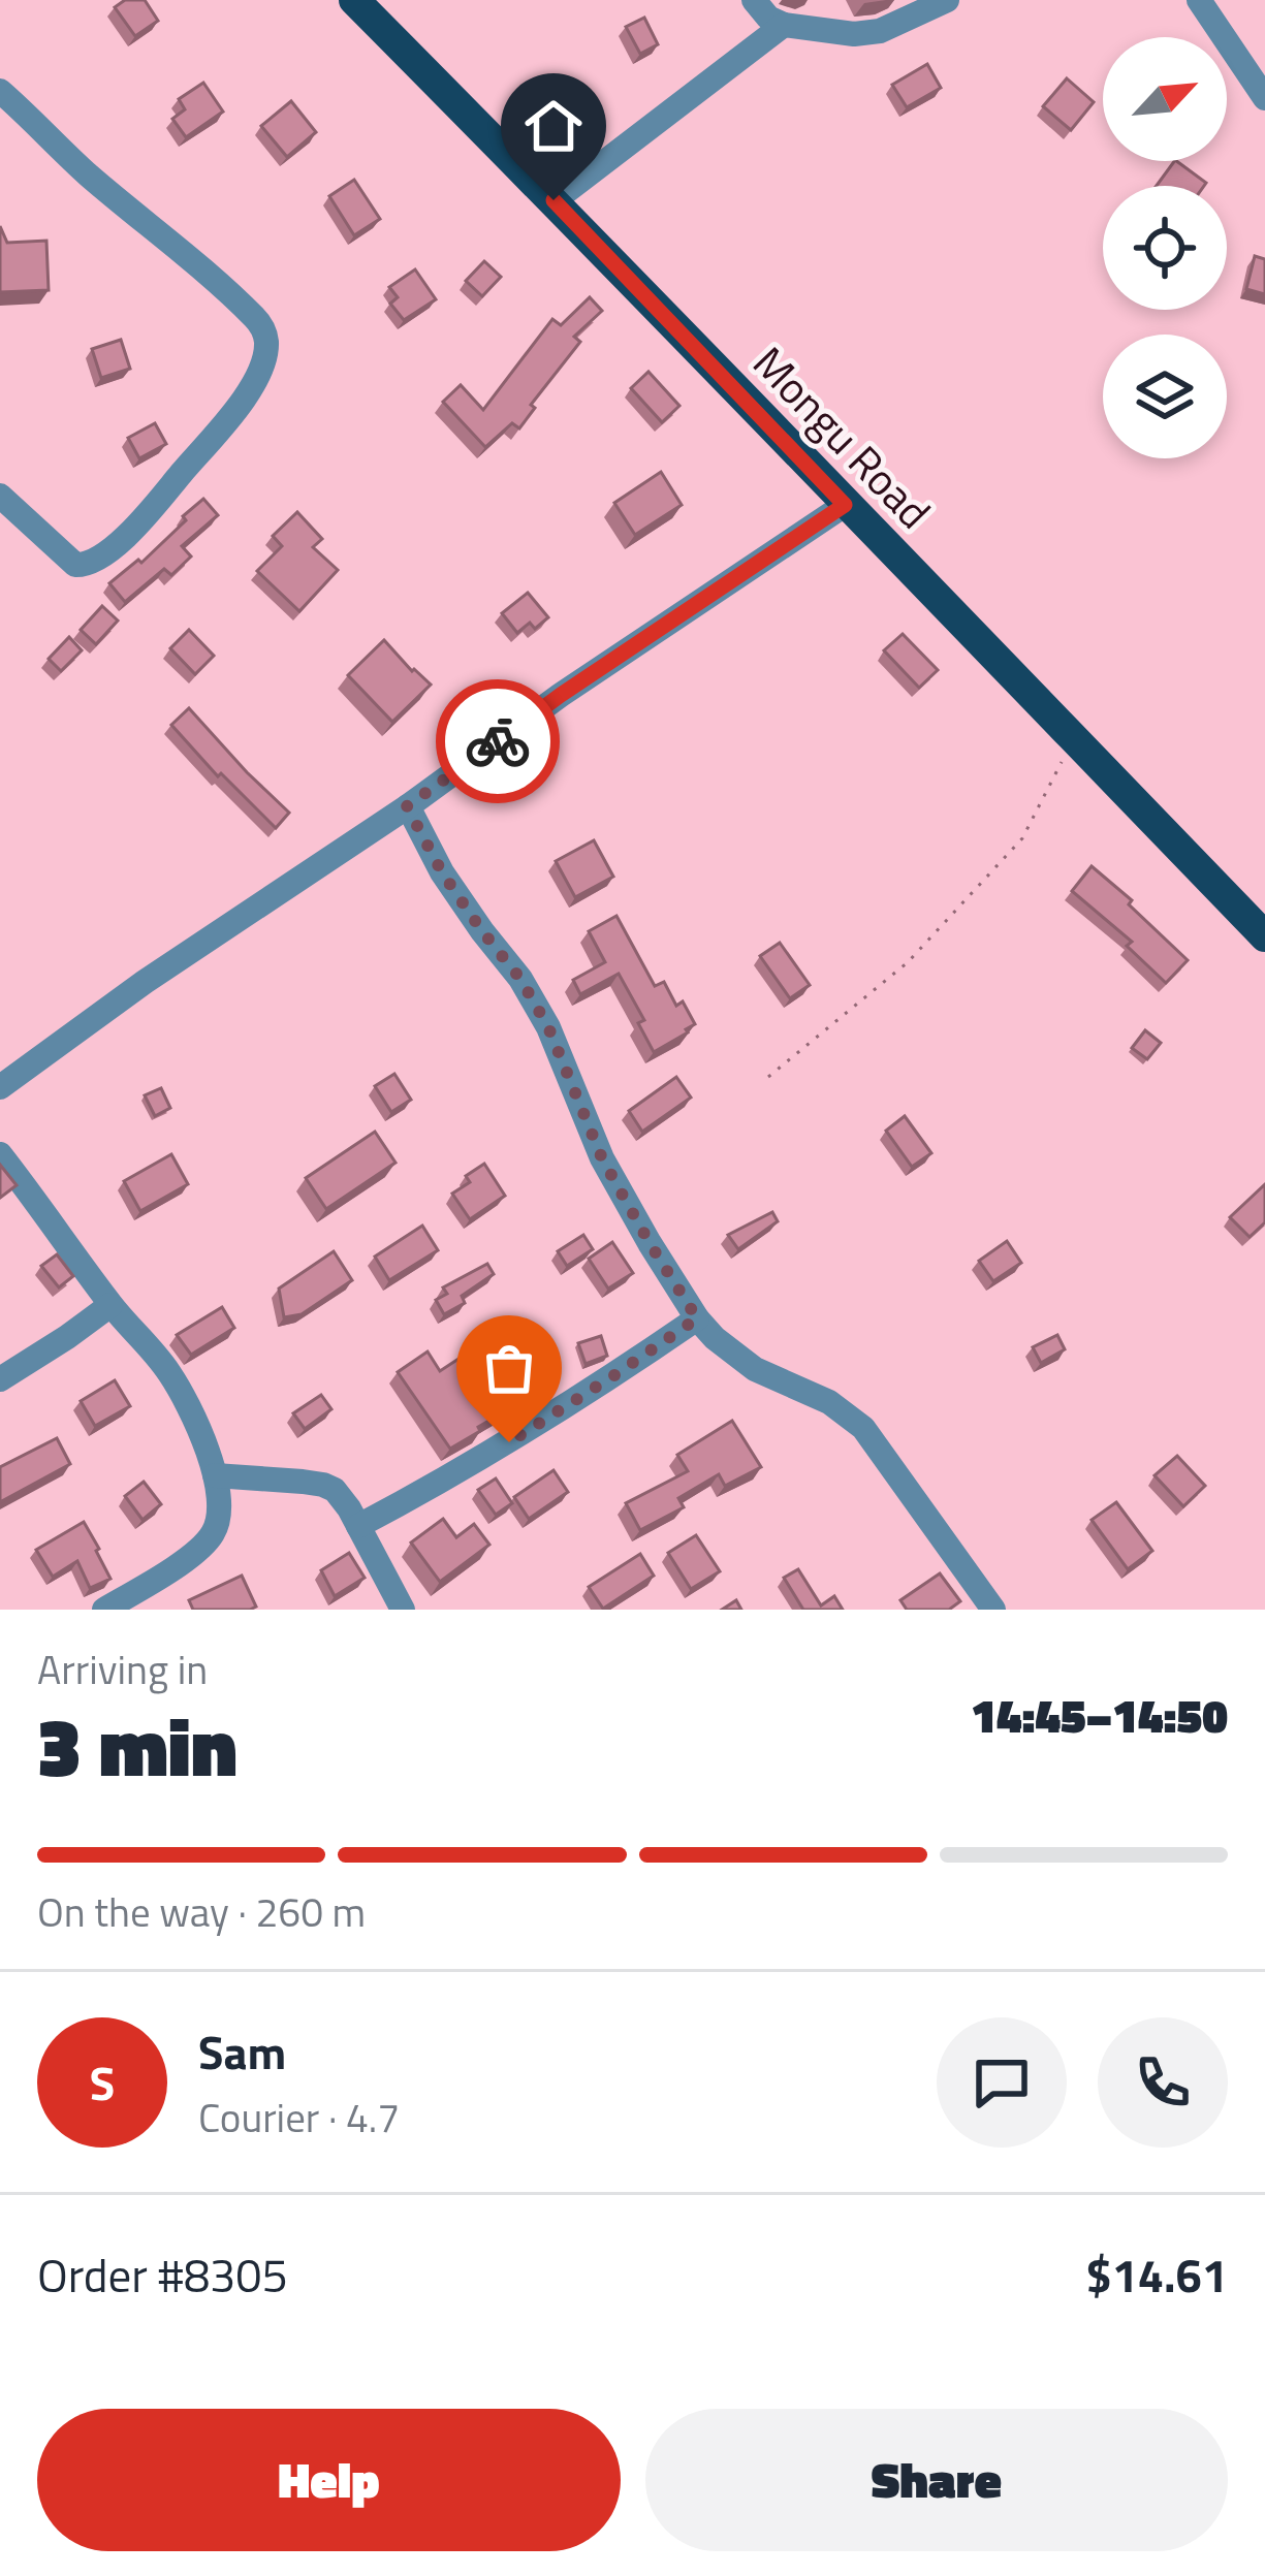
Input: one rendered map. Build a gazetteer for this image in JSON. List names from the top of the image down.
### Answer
{
  "streets": {
    "main road": ["Mongu Road"]
  },
  "north": "top right",
  "page": {
    "heading": ["3 min", "Arriving in", "14:45–14:50"],
    "panel": [
      "Sam",
      "Courier · 4.7",
      "Order #8305",
      "$14.61"
    ],
    "bar": "On the way · 260 m",
    "round": "S",
    "buttons": ["Help", "Share"]
  }
}
